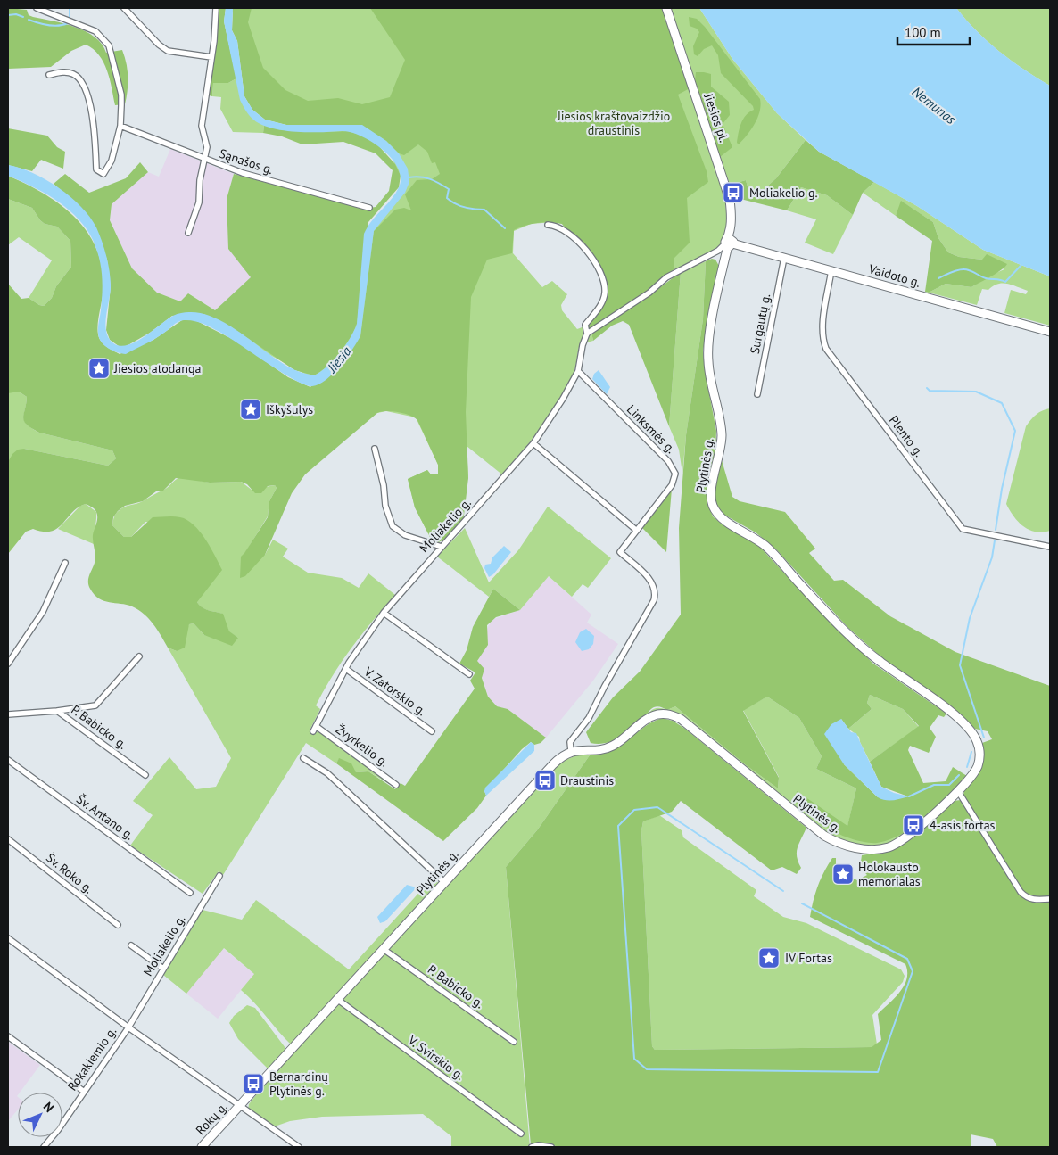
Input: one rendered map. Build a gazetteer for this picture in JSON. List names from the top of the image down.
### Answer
{
  "streets": {
    "main road": [
      "Jiesios pl.",
      "Vaidoto g.",
      "Plytinės g.",
      "Rokų g."
    ],
    "street": [
      "Sąnašos g.",
      "Surgautų g.",
      "Linksmės g.",
      "Plento g.",
      "Moliakelio g.",
      "V. Zatorskio g.",
      "P. Babicko g.",
      "Žvyrkelio g.",
      "Šv. Antano g.",
      "Šv. Roko g.",
      "V. Svirskio g.",
      "Rokakiemio g."
    ]
  },
  "crossings": [
    ["Jiesios pl.", "Vaidoto g."],
    ["Jiesios pl.", "Plytinės g."],
    ["Vaidoto g.", "Surgautų g."],
    ["Vaidoto g.", "Plento g."],
    ["Vaidoto g.", "Plytinės g."],
    ["Linksmės g.", "Plytinės g."],
    ["Linksmės g.", "Moliakelio g."],
    ["Plytinės g.", "P. Babicko g."],
    ["Plytinės g.", "V. Svirskio g."],
    ["Plytinės g.", "Rokų g."],
    ["Moliakelio g.", "V. Zatorskio g."],
    ["Moliakelio g.", "Žvyrkelio g."],
    ["Moliakelio g.", "Rokakiemio g."]
  ],
  "water": ["Nemunas", "Jiesia"],
  "parks": ["Jiesios kraštovaizdžio draustinis"],
  "places": {
    "bus stop": [
      "Moliakelio g.",
      "Draustinis",
      "4-asis fortas",
      "Bernardinų Plytinės g."
    ],
    "place": [
      "Jiesios atodanga",
      "Iškyšulys",
      "Holokausto memorialas",
      "IV Fortas"
    ]
  },
  "scale_bar": "100 m",
  "north": "top right"
}
